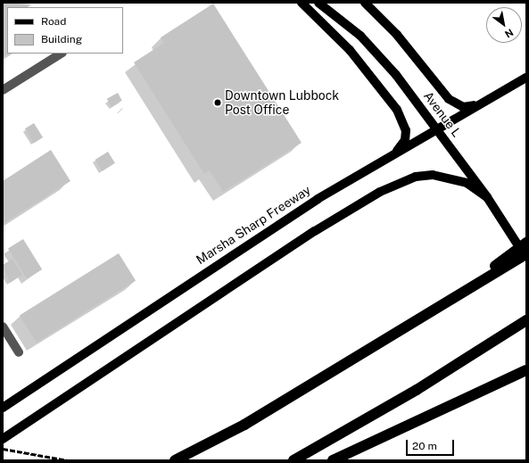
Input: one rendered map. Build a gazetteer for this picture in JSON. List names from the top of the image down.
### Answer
{
  "streets": {
    "main road": ["Avenue L", "Marsha Sharp Freeway"]
  },
  "crossings": [
    ["Avenue L", "Marsha Sharp Freeway"]
  ],
  "places": ["Downtown Lubbock Post Office"],
  "legend": ["Road", "Building"],
  "scale_bar": "20 m",
  "north": "bottom right"
}
